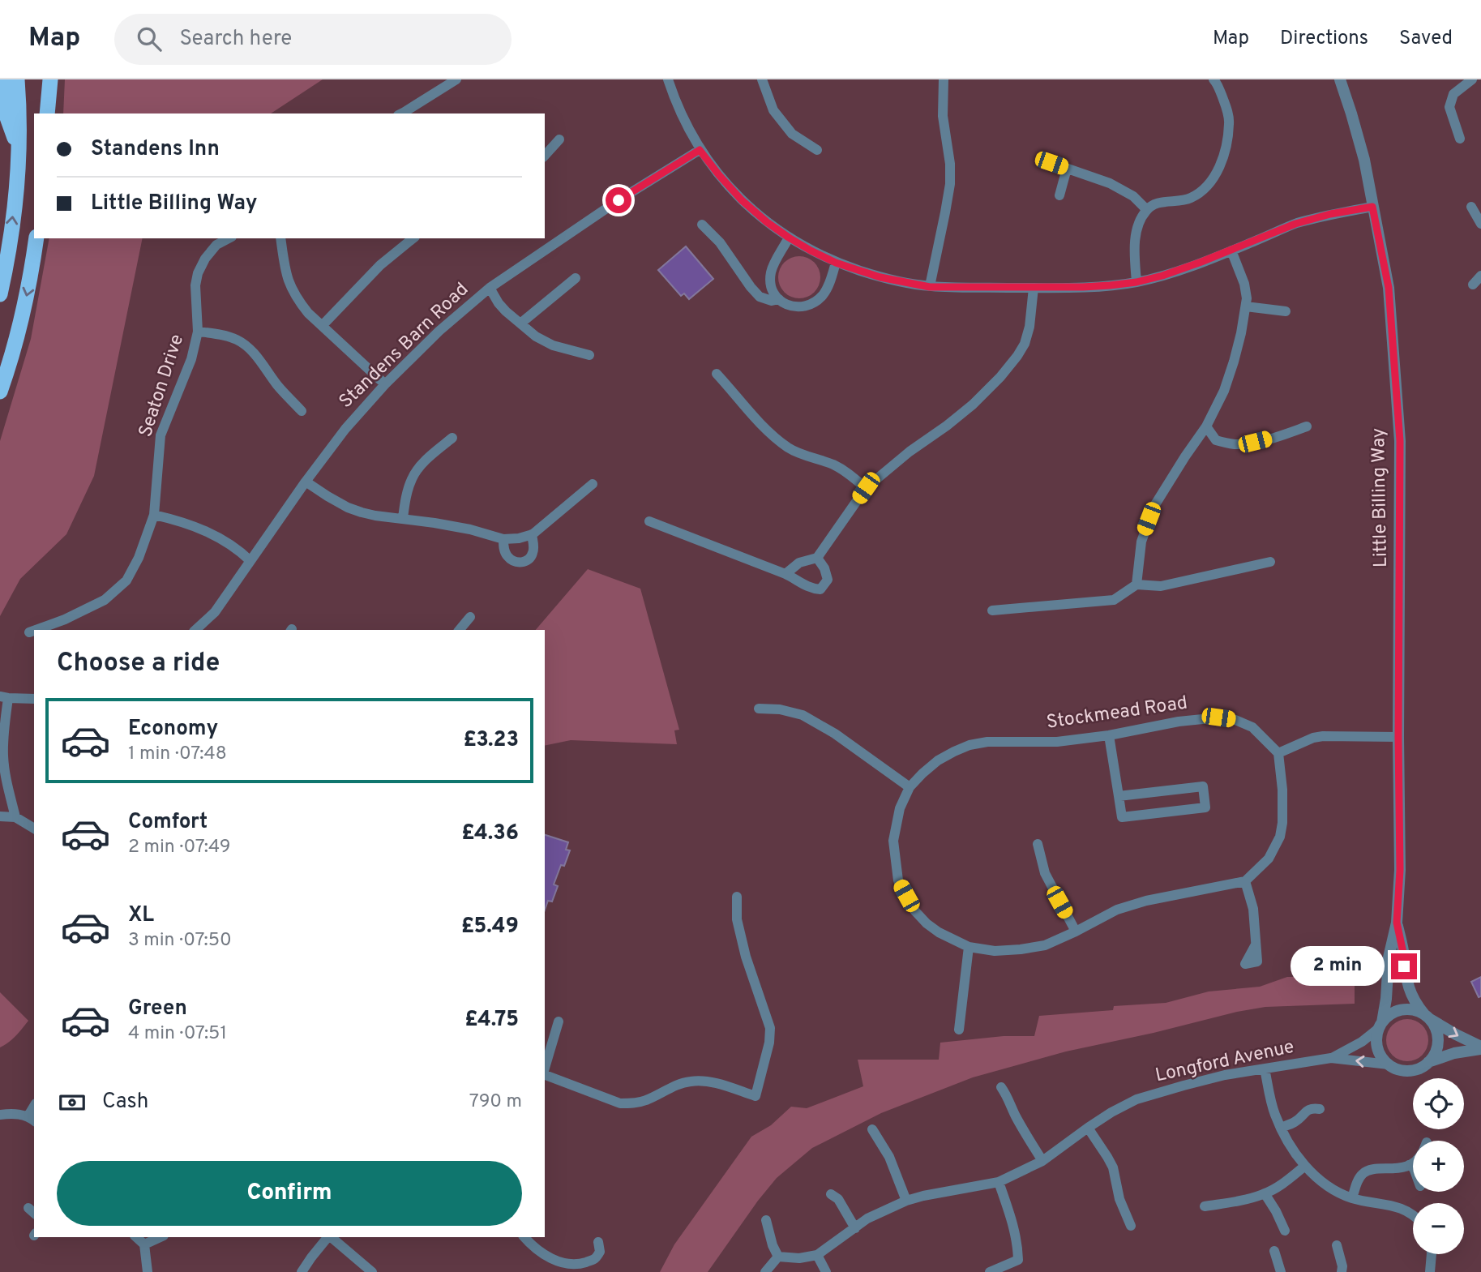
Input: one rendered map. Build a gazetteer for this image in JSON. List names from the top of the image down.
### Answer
{
  "streets": {
    "street": [
      "Standens Barn Road",
      "Seaton Drive",
      "Little Billing Way",
      "Stockmead Road",
      "Longford Avenue"
    ]
  },
  "crossings": [
    ["Little Billing Way", "Longford Avenue"]
  ],
  "page": {
    "header": "Map",
    "search": "Search here",
    "nav": ["Map", "Directions", "Saved"],
    "banner": ["Standens Inn", "Little Billing Way"],
    "heading": "Choose a ride",
    "list": [
      {
        "name": "Economy",
        "note": "1 min · 07:48",
        "value": "£3.23"
      },
      {
        "name": "Comfort",
        "note": "2 min · 07:49",
        "value": "£4.36"
      },
      {
        "name": "XL",
        "note": "3 min · 07:50",
        "value": "£5.49"
      },
      {
        "name": "Green",
        "note": "4 min · 07:51",
        "value": "£4.75"
      }
    ],
    "bubble": "2 min",
    "pay": ["Cash", "790 m"],
    "map_buttons": ["+", "−"],
    "buttons": "Confirm"
  }
}
